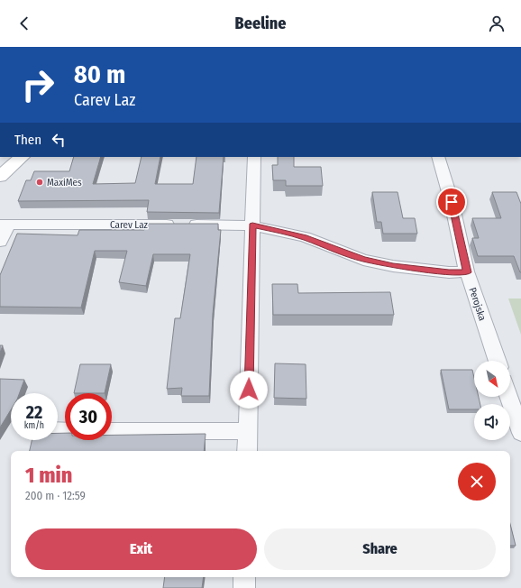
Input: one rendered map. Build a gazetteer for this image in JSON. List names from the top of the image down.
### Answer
{
  "streets": {
    "street": ["Carev Laz", "Perojska"]
  },
  "crossings": [
    ["Carev Laz", "Perojska"]
  ],
  "places": ["MaxiMes"],
  "north": "bottom right",
  "page": {
    "header": "Beeline",
    "turn": ["80 m", "Carev Laz"],
    "then": "Then",
    "speed": "22 km/h",
    "limit": "30",
    "heading": ["1 min", "200 m · 12:59"],
    "buttons": ["Exit", "Share"]
  }
}
